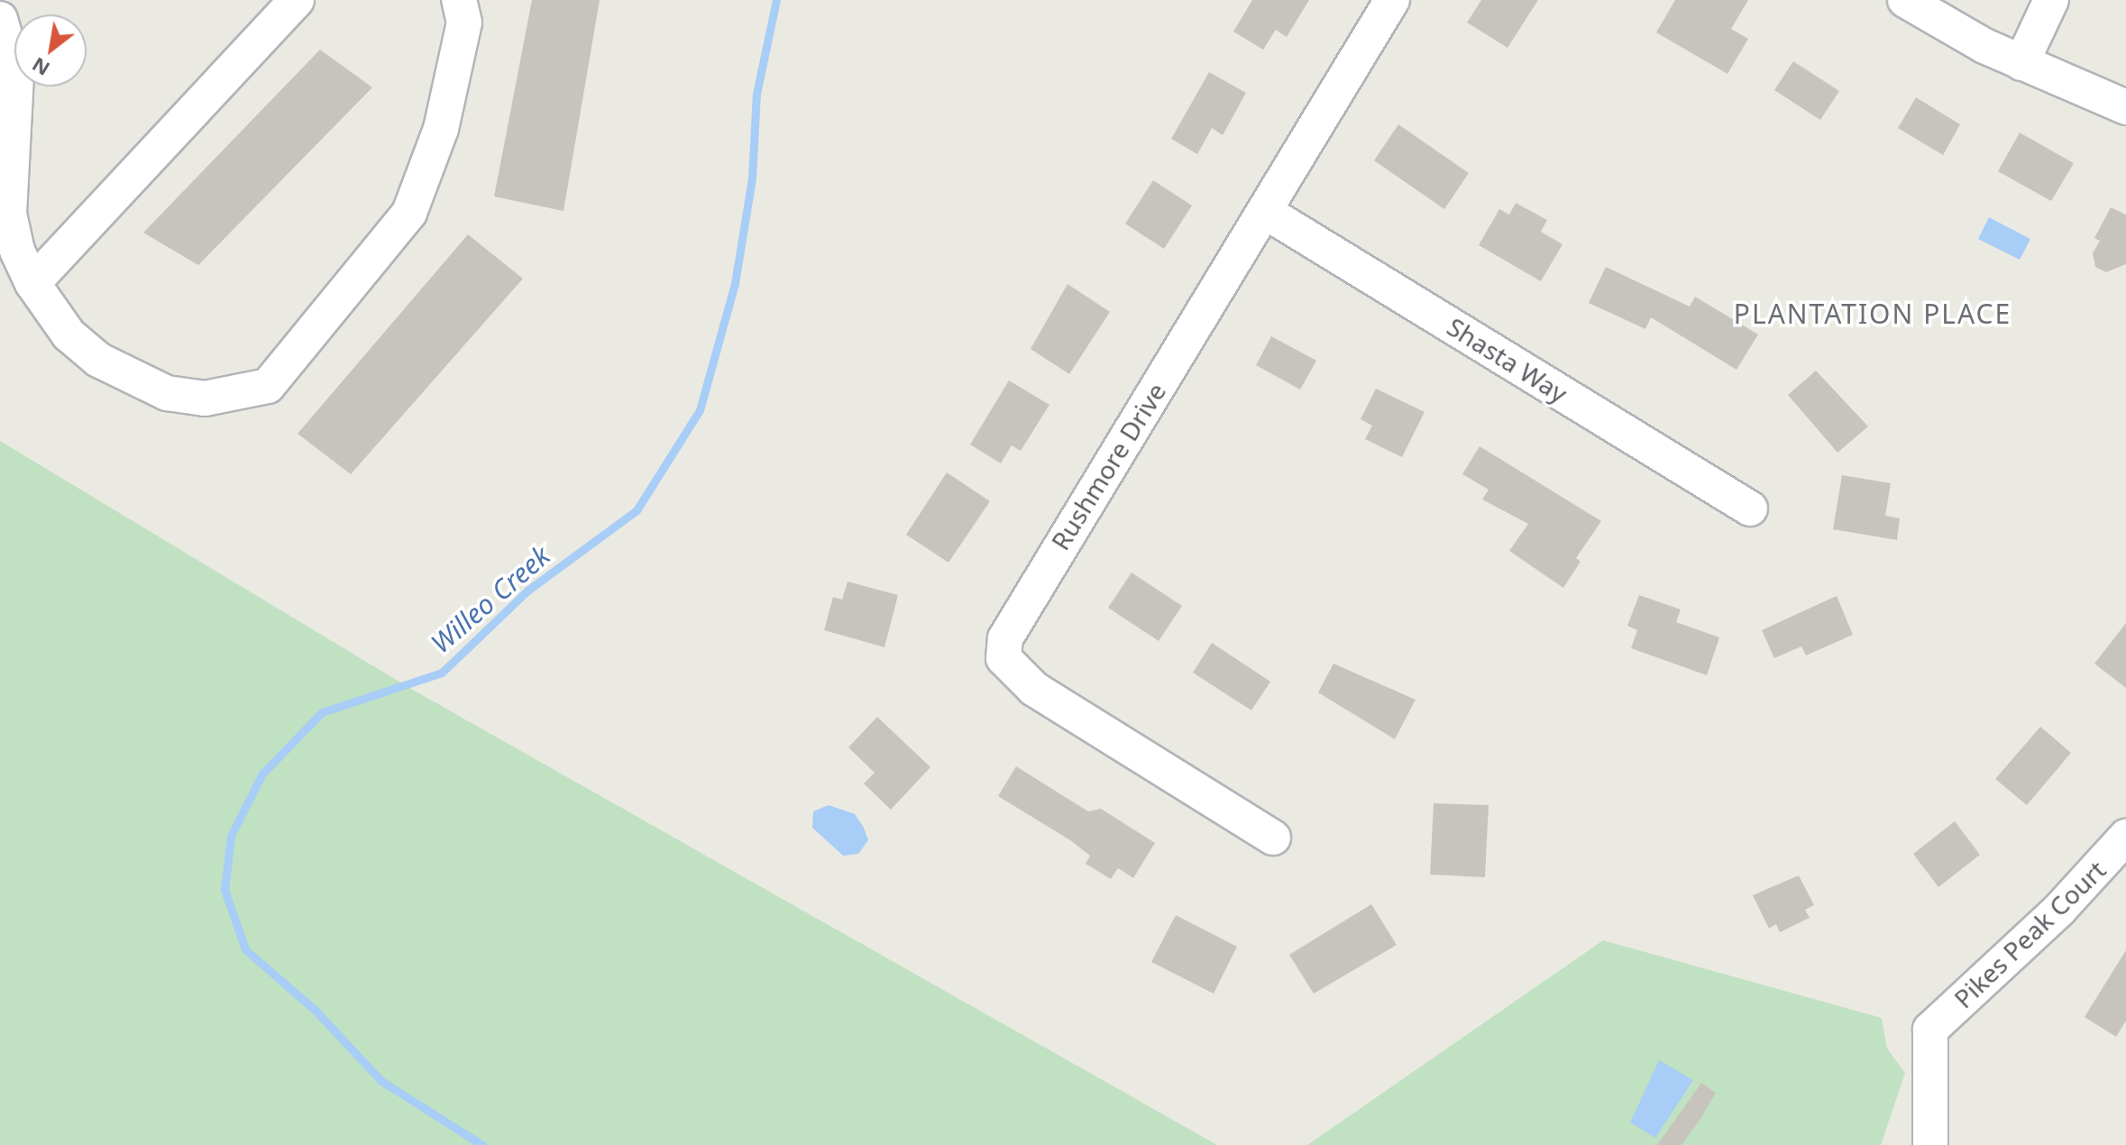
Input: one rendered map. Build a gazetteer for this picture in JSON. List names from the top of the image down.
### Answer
{
  "streets": {
    "street": ["Shasta Way", "Rushmore Drive", "Pikes Peak Court"]
  },
  "crossings": [
    ["Shasta Way", "Rushmore Drive"]
  ],
  "districts": ["PLANTATION PLACE"],
  "water": ["Willeo Creek"],
  "north": "bottom left"
}
